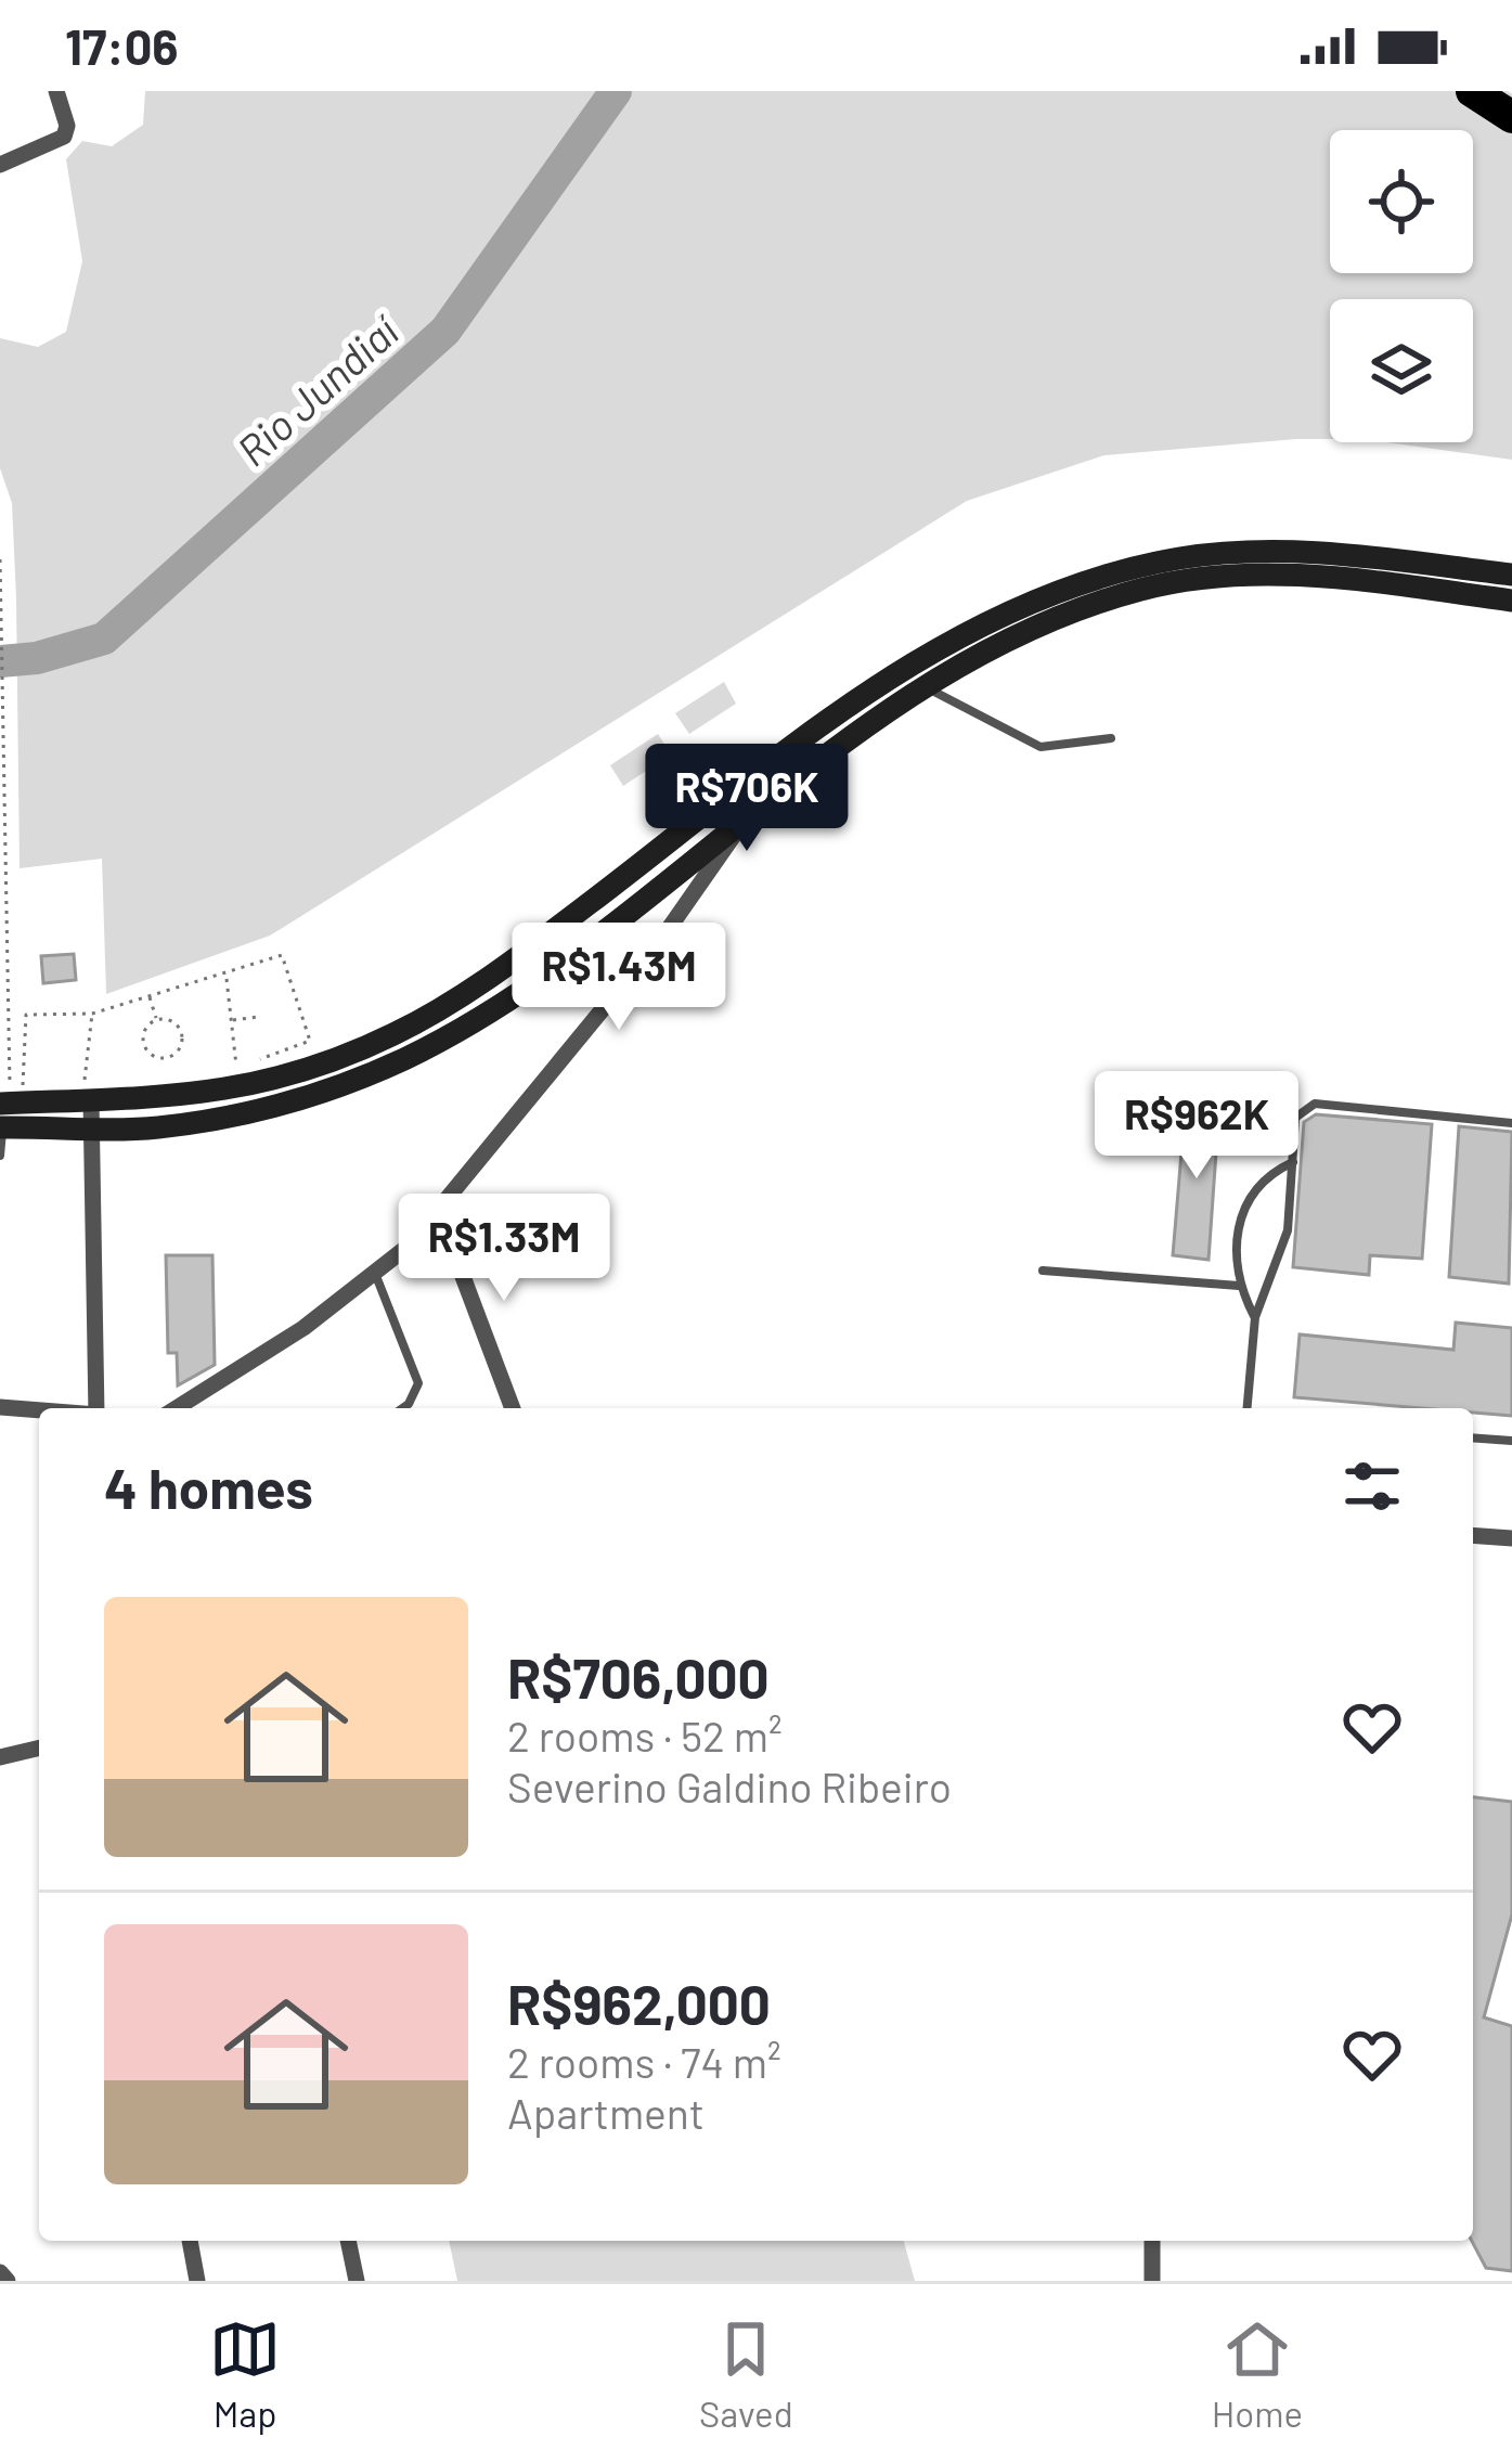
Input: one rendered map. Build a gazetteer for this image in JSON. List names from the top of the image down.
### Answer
{
  "water": ["Rio Jundiaí"],
  "page": {
    "status": "17:06",
    "price": [
      "R$706K",
      "R$1.43M",
      "R$962K",
      "R$1.33M"
    ],
    "heading": "4 homes",
    "list": [
      {
        "name": "R$706,000",
        "note": "2 rooms · 52 m² · Severino Galdino Ribeiro"
      },
      {
        "name": "R$962,000",
        "note": "2 rooms · 74 m² · Apartment"
      }
    ],
    "tabs": ["Map", "Saved", "Home"]
  }
}
